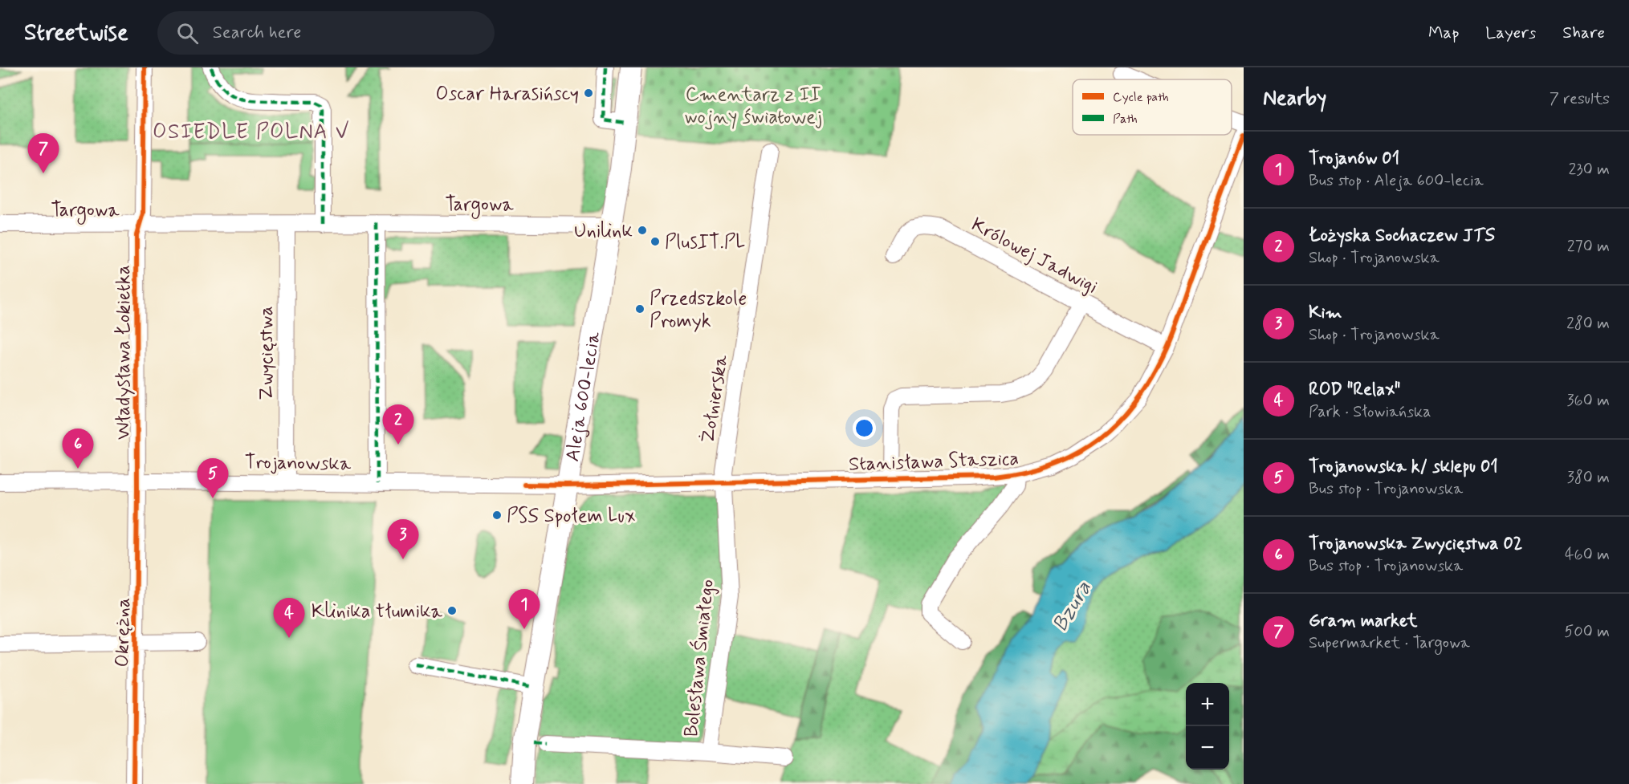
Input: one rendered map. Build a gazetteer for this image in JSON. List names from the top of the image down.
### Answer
{
  "streets": {
    "main road": ["Aleja 600-lecia"],
    "street": [
      "Targowa",
      "Królowej Jadwigi",
      "Władysława Łokietka",
      "Zwycięstwa",
      "Żołnierska",
      "Stanisława Staszica",
      "Trojanowska",
      "Okrężna",
      "Bolesława Śmiałego"
    ]
  },
  "crossings": [
    ["Targowa", "Władysława Łokietka"],
    ["Targowa", "Zwycięstwa"],
    ["Targowa", "Aleja 600-lecia"],
    ["Królowej Jadwigi", "Stanisława Staszica"],
    ["Władysława Łokietka", "Trojanowska"],
    ["Władysława Łokietka", "Okrężna"],
    ["Zwycięstwa", "Trojanowska"],
    ["Aleja 600-lecia", "Stanisława Staszica"],
    ["Aleja 600-lecia", "Trojanowska"],
    ["Żołnierska", "Stanisława Staszica"],
    ["Żołnierska", "Bolesława Śmiałego"],
    ["Stanisława Staszica", "Trojanowska"],
    ["Stanisława Staszica", "Bolesława Śmiałego"],
    ["Trojanowska", "Okrężna"]
  ],
  "districts": ["OSIEDLE POLNA V"],
  "water": ["Bzura"],
  "parks": ["Cmentarz z II wojny światowej"],
  "places": [
    "Oscar Harasińscy",
    "Unilink",
    "PlusIT.PL",
    "Przedszkole Promyk",
    "PSS Społem Lux",
    "Klinika tłumika"
  ],
  "legend": ["Cycle path", "Path"],
  "page": {
    "header": "Streetwise",
    "search": "Search here",
    "nav": ["Map", "Layers", "Share"],
    "heading": ["Nearby", "7 results"],
    "list": [
      {
        "mark": "1",
        "name": "Trojanów 01",
        "note": "Bus stop · Aleja 600-lecia",
        "value": "230 m"
      },
      {
        "mark": "2",
        "name": "Łożyska Sochaczew JTS",
        "note": "Shop · Trojanowska",
        "value": "270 m"
      },
      {
        "mark": "3",
        "name": "Kim",
        "note": "Shop · Trojanowska",
        "value": "280 m"
      },
      {
        "mark": "4",
        "name": "ROD \"Relax\"",
        "note": "Park · Słowiańska",
        "value": "360 m"
      },
      {
        "mark": "5",
        "name": "Trojanowska k/ sklepu 01",
        "note": "Bus stop · Trojanowska",
        "value": "380 m"
      },
      {
        "mark": "6",
        "name": "Trojanowska Zwycięstwa 02",
        "note": "Bus stop · Trojanowska",
        "value": "460 m"
      },
      {
        "mark": "7",
        "name": "Gram market",
        "note": "Supermarket · Targowa",
        "value": "500 m"
      }
    ],
    "pins": [
      "7",
      "2",
      "6",
      "5",
      "3",
      "1",
      "4"
    ],
    "map_buttons": ["+", "−"]
  }
}
